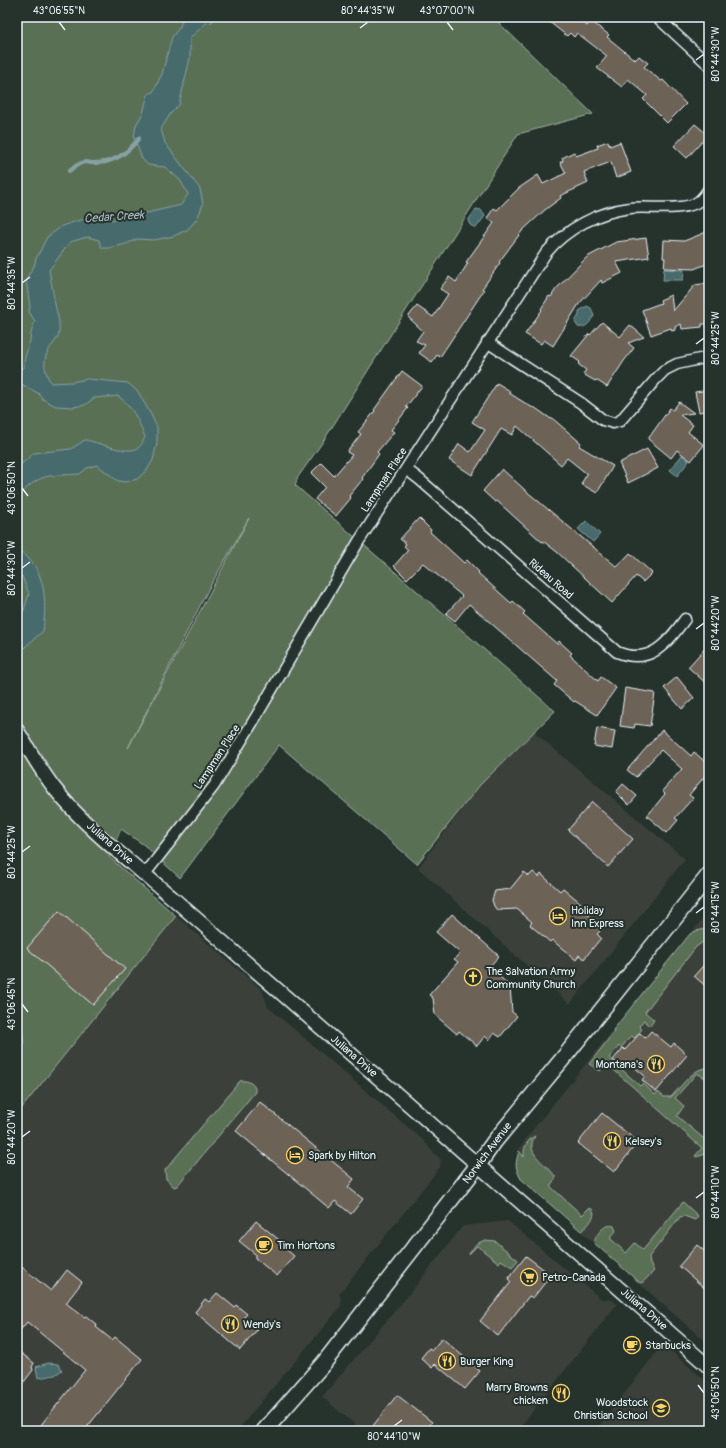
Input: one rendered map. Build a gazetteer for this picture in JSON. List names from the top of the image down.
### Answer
{
  "streets": {
    "main road": ["Norwich Avenue"],
    "street": ["Lampman Place", "Rideau Road", "Juliana Drive"]
  },
  "crossings": [
    ["Lampman Place", "Rideau Road"],
    ["Lampman Place", "Juliana Drive"],
    ["Juliana Drive", "Norwich Avenue"]
  ],
  "water": ["Cedar Creek"],
  "places": {
    "hotel": ["Holiday Inn Express", "Spark by Hilton"],
    "church": ["The Salvation Army Community Church"],
    "restaurant": [
      "Montana's",
      "Kelsey's",
      "Wendy's",
      "Burger King",
      "Marry Browns chicken"
    ],
    "cafe": ["Tim Hortons", "Starbucks"],
    "supermarket": ["Petro-Canada"],
    "school or university": ["Woodstock Christian School"]
  },
  "coordinates": [
    "43°06'55\"N",
    "80°44'35\"W",
    "43°07'00\"N",
    "80°44'30\"W",
    "80°44'25\"W",
    "43°06'50\"N",
    "80°44'20\"W",
    "80°44'15\"W",
    "43°06'45\"N",
    "80°44'10\"W"
  ]
}
